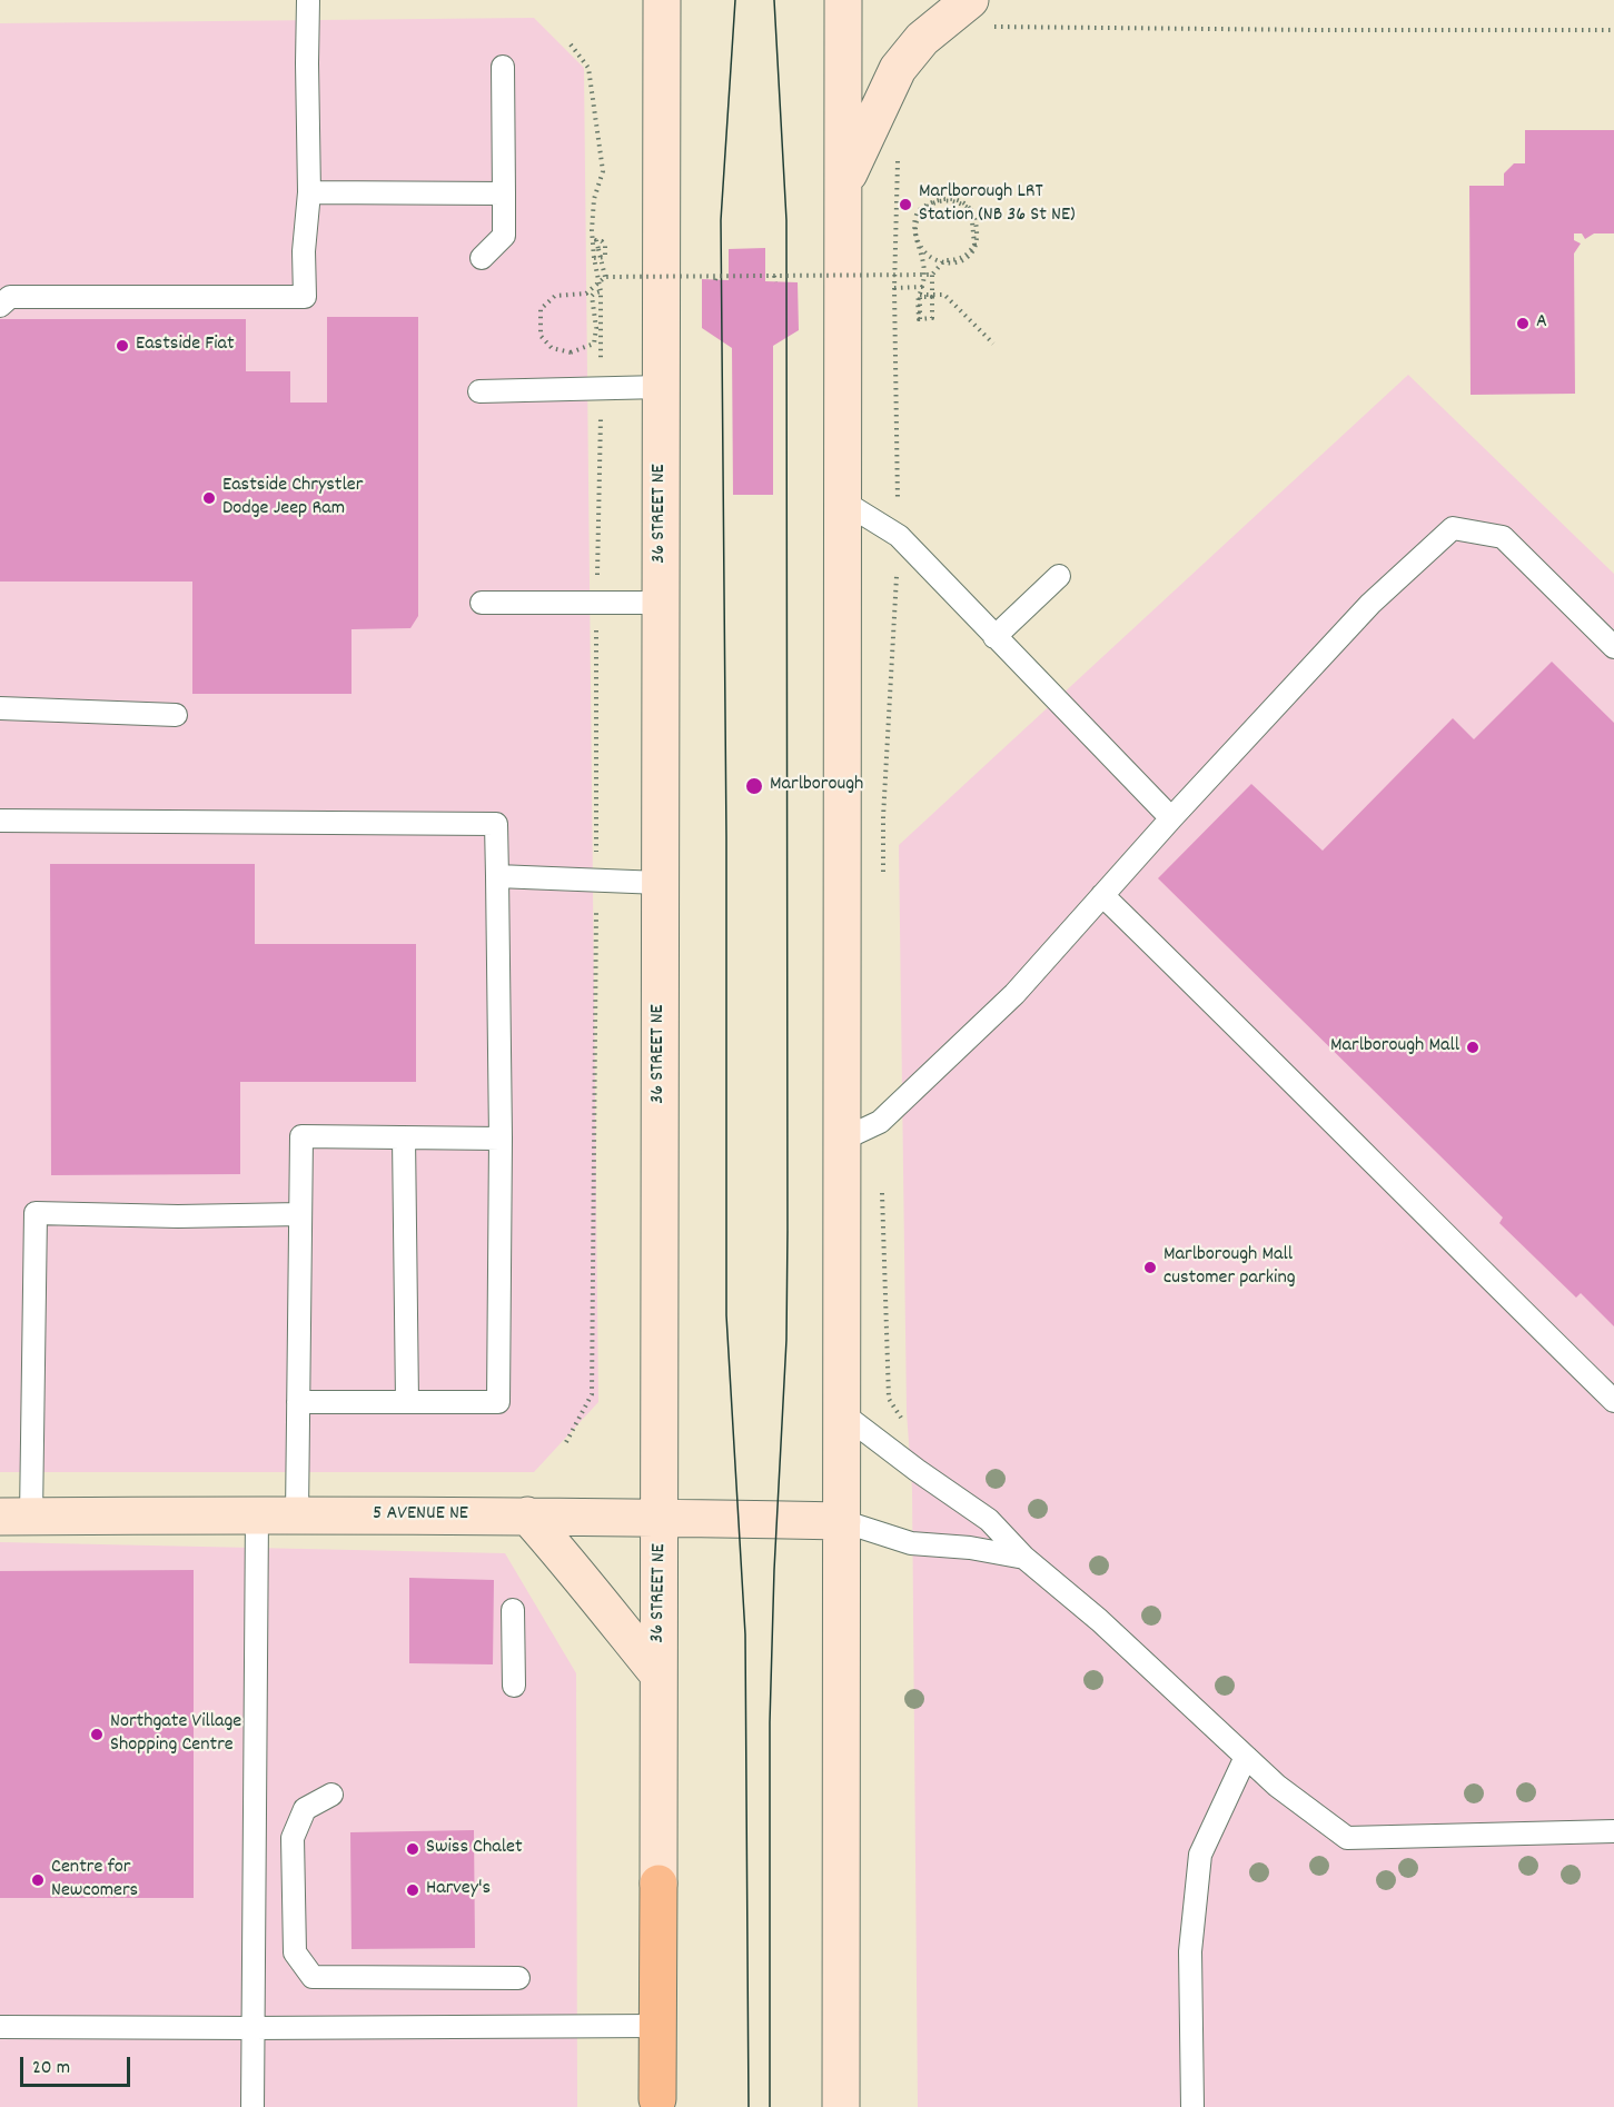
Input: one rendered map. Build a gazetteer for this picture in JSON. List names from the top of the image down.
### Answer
{
  "streets": {
    "main road": ["36 STREET NE", "5 AVENUE NE"]
  },
  "crossings": [
    ["36 STREET NE", "5 AVENUE NE"]
  ],
  "places": [
    "Marlborough LRT Station (NB 36 St NE)",
    "A",
    "Eastside Fiat",
    "Eastside Chrystler Dodge Jeep Ram",
    "Marlborough",
    "Marlborough Mall",
    "Marlborough Mall customer parking",
    "Northgate Village Shopping Centre",
    "Swiss Chalet",
    "Centre for Newcomers",
    "Harvey's"
  ],
  "scale_bar": "20 m"
}
